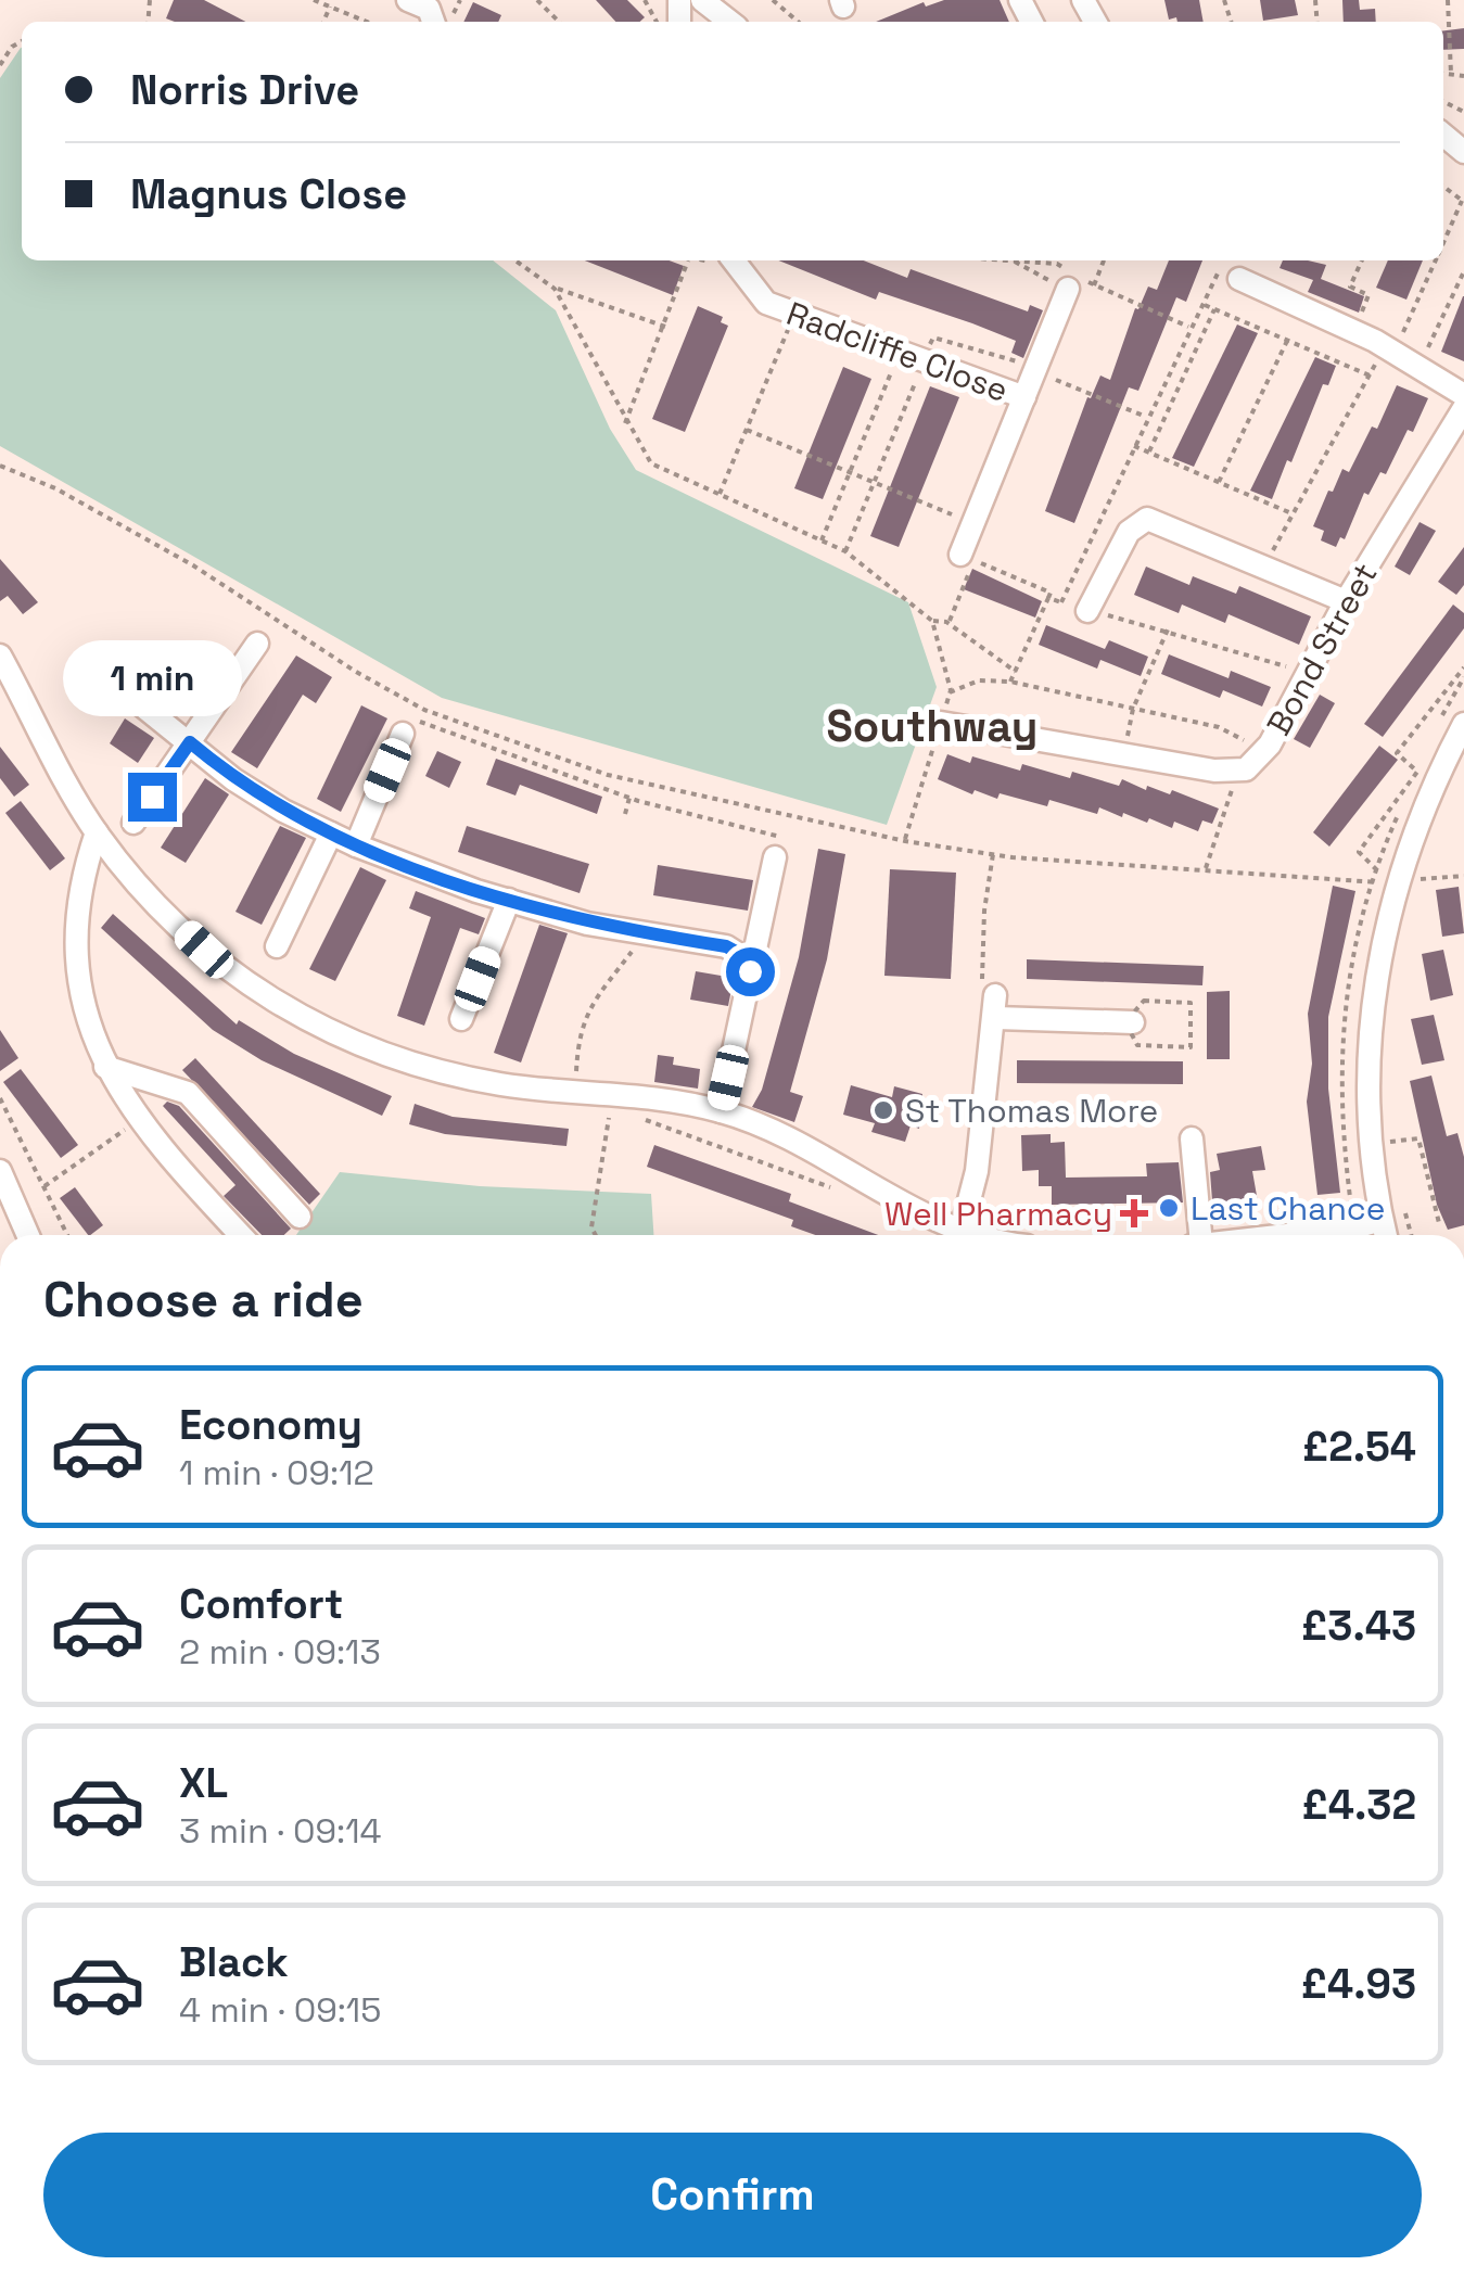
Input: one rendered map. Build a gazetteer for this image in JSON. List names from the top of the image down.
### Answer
{
  "streets": {
    "street": ["Radcliffe Close", "Bond Street"]
  },
  "districts": ["Southway"],
  "places": {
    "other": ["St Thomas More", "Last Chance"],
    "health": ["Well Pharmacy"]
  },
  "page": {
    "banner": ["Norris Drive", "Magnus Close"],
    "bubble": "1 min",
    "heading": "Choose a ride",
    "list": [
      {
        "name": "Economy",
        "note": "1 min · 09:12",
        "value": "£2.54"
      },
      {
        "name": "Comfort",
        "note": "2 min · 09:13",
        "value": "£3.43"
      },
      {
        "name": "XL",
        "note": "3 min · 09:14",
        "value": "£4.32"
      },
      {
        "name": "Black",
        "note": "4 min · 09:15",
        "value": "£4.93"
      }
    ],
    "buttons": "Confirm"
  }
}
